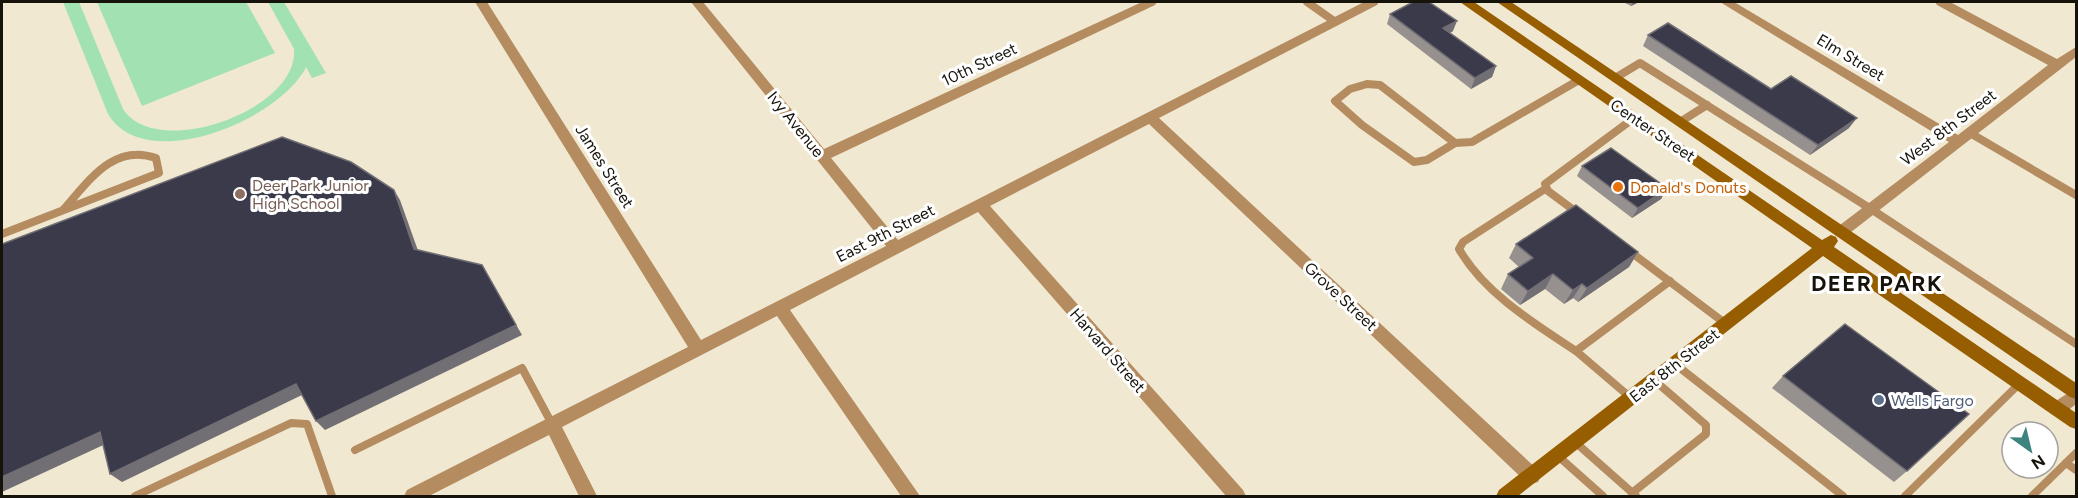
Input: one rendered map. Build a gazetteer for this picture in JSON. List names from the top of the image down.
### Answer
{
  "streets": {
    "main road": ["Center Street", "East 8th Street"],
    "street": [
      "Elm Street",
      "10th Street",
      "Ivy Avenue",
      "West 8th Street",
      "James Street",
      "East 9th Street",
      "Grove Street",
      "Harvard Street"
    ]
  },
  "crossings": [
    ["Elm Street", "West 8th Street"],
    ["10th Street", "Ivy Avenue"],
    ["Ivy Avenue", "East 9th Street"],
    ["West 8th Street", "Center Street"],
    ["West 8th Street", "East 8th Street"],
    ["Center Street", "East 8th Street"],
    ["James Street", "East 9th Street"],
    ["East 9th Street", "Grove Street"],
    ["East 9th Street", "Harvard Street"],
    ["Grove Street", "East 8th Street"]
  ],
  "districts": ["DEER PARK"],
  "places": ["Donald's Donuts", "Deer Park Junior High School", "Wells Fargo"],
  "north": "bottom right"
}
